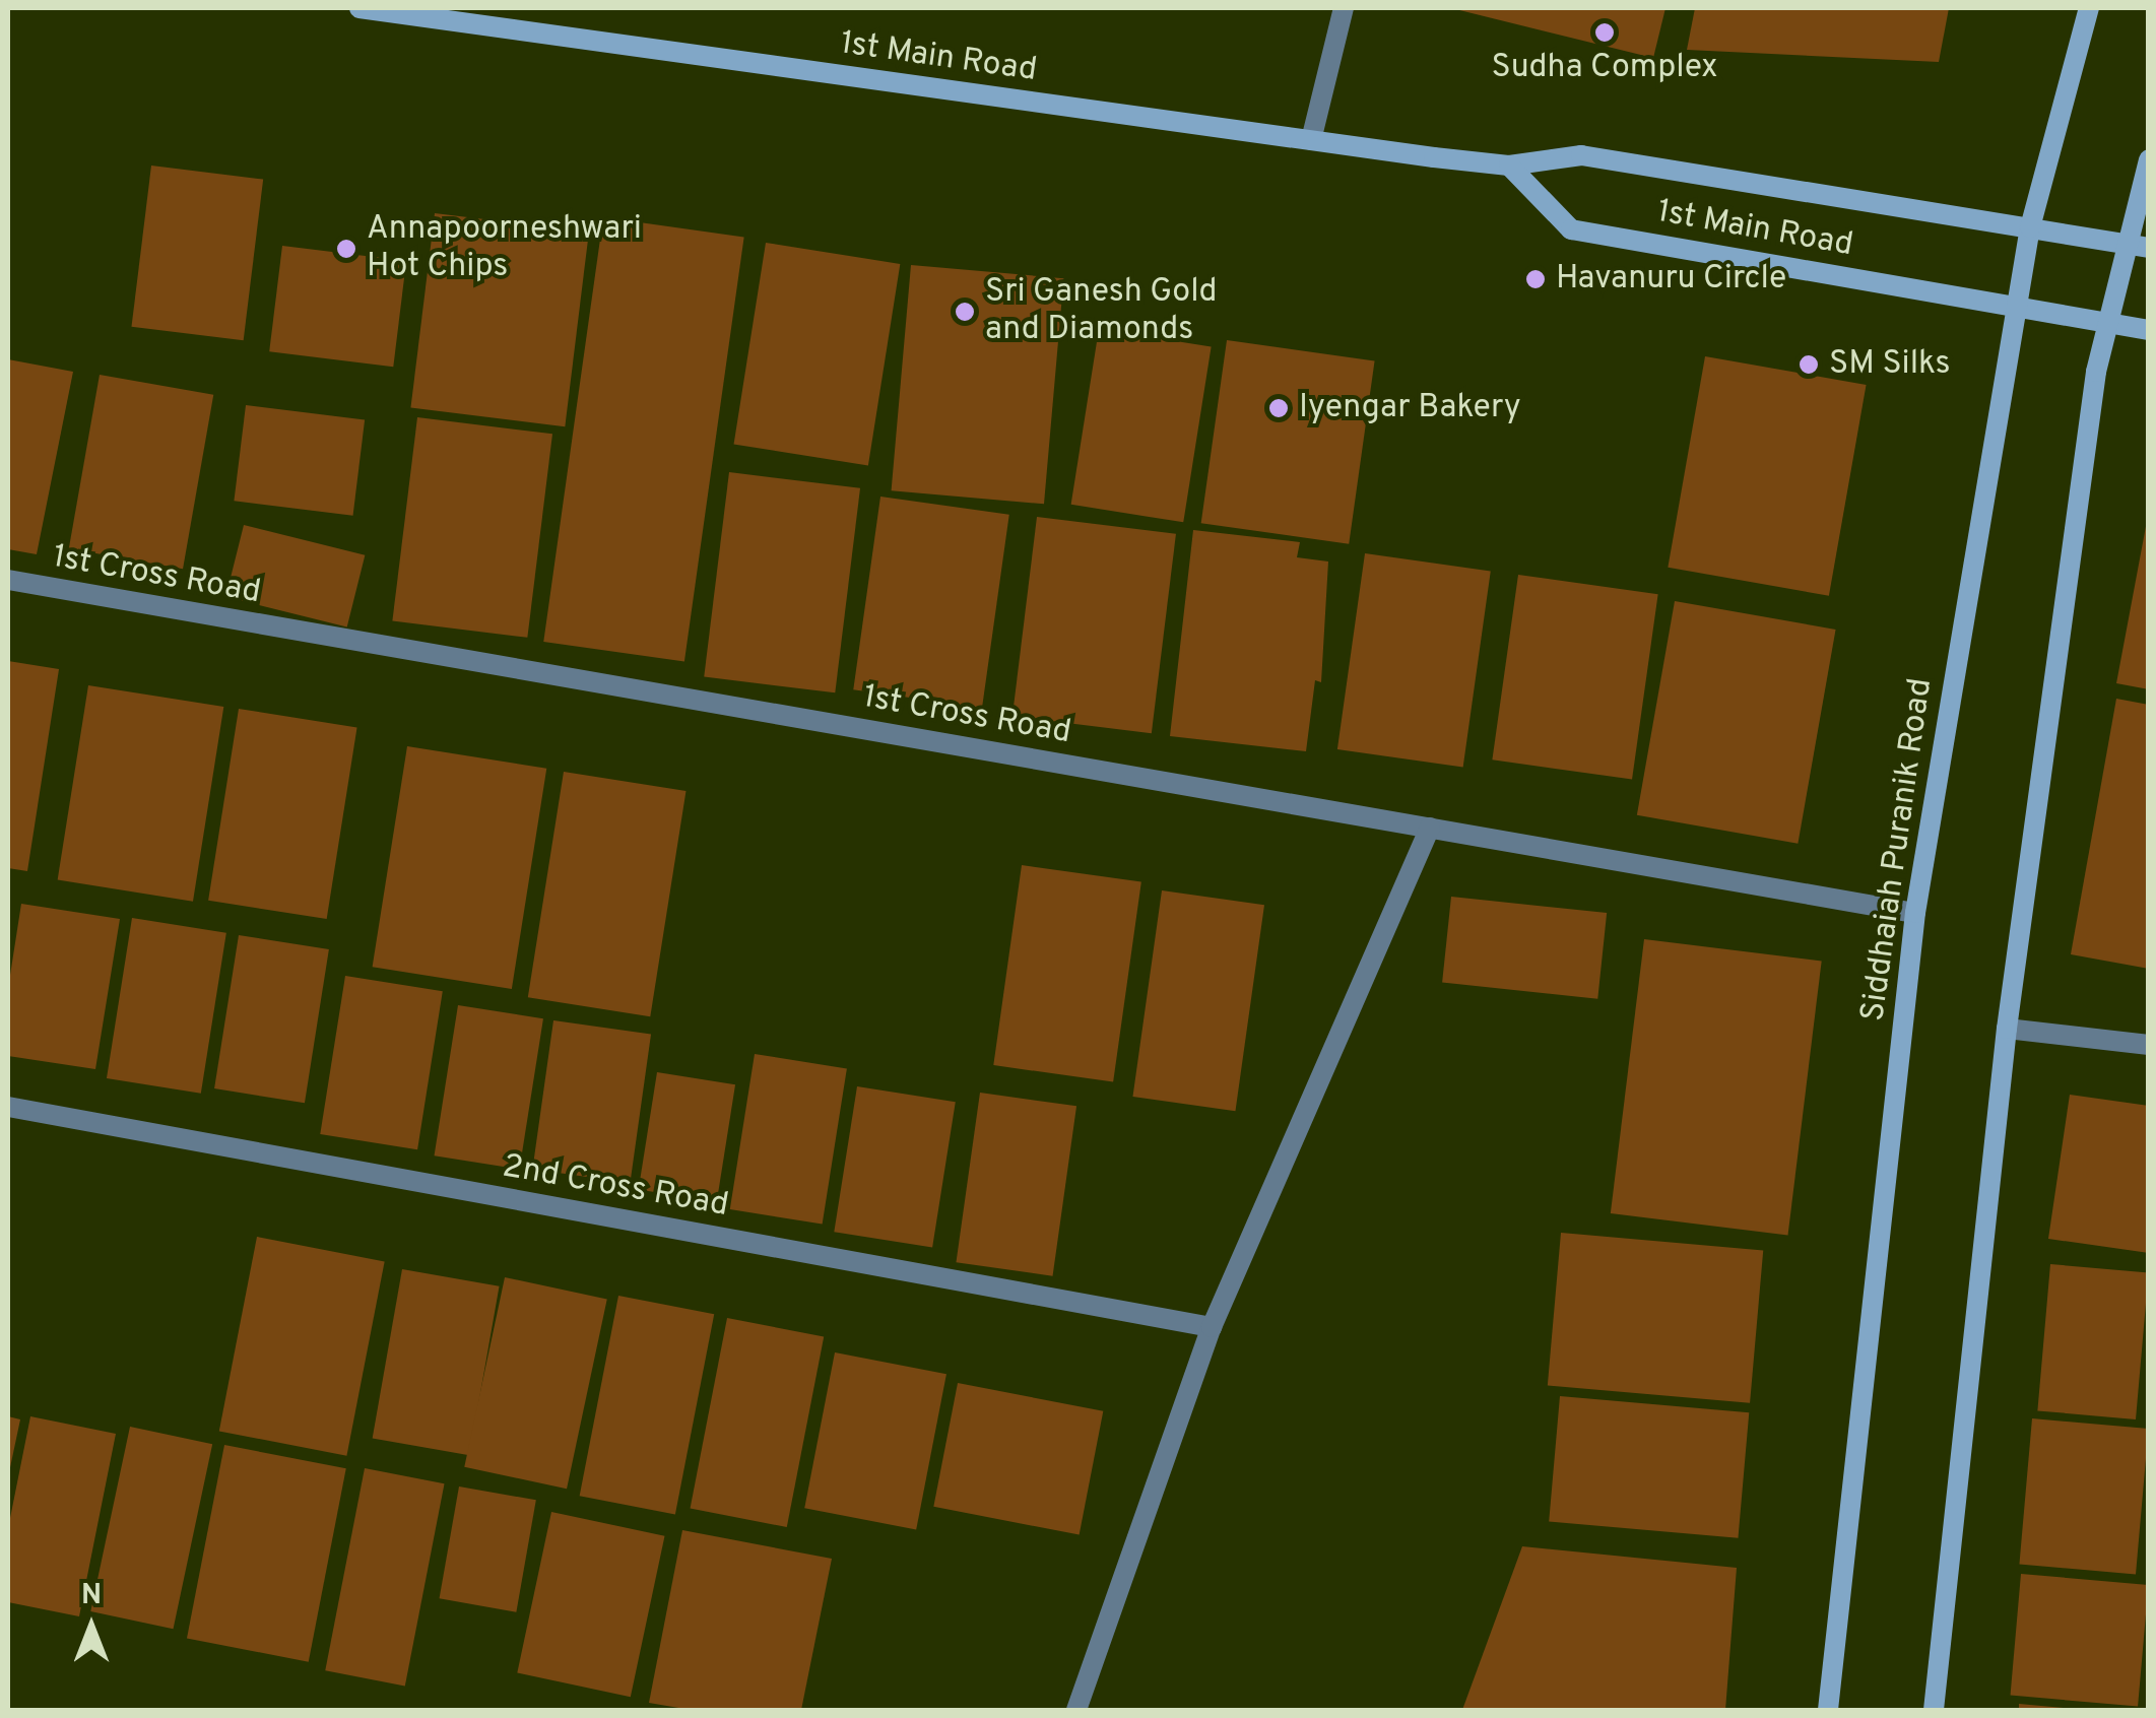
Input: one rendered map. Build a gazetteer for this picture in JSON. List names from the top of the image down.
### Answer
{
  "streets": {
    "main road": ["1st Main Road", "Siddhaiah Puranik Road"],
    "street": ["1st Cross Road", "2nd Cross Road"]
  },
  "crossings": [
    ["1st Main Road", "Siddhaiah Puranik Road"],
    ["1st Cross Road", "Siddhaiah Puranik Road"]
  ],
  "places": [
    "Sudha Complex",
    "Annapoorneshwari Hot Chips",
    "Havanuru Circle",
    "Sri Ganesh Gold and Diamonds",
    "SM Silks",
    "Iyengar Bakery"
  ],
  "north": "top"
}
